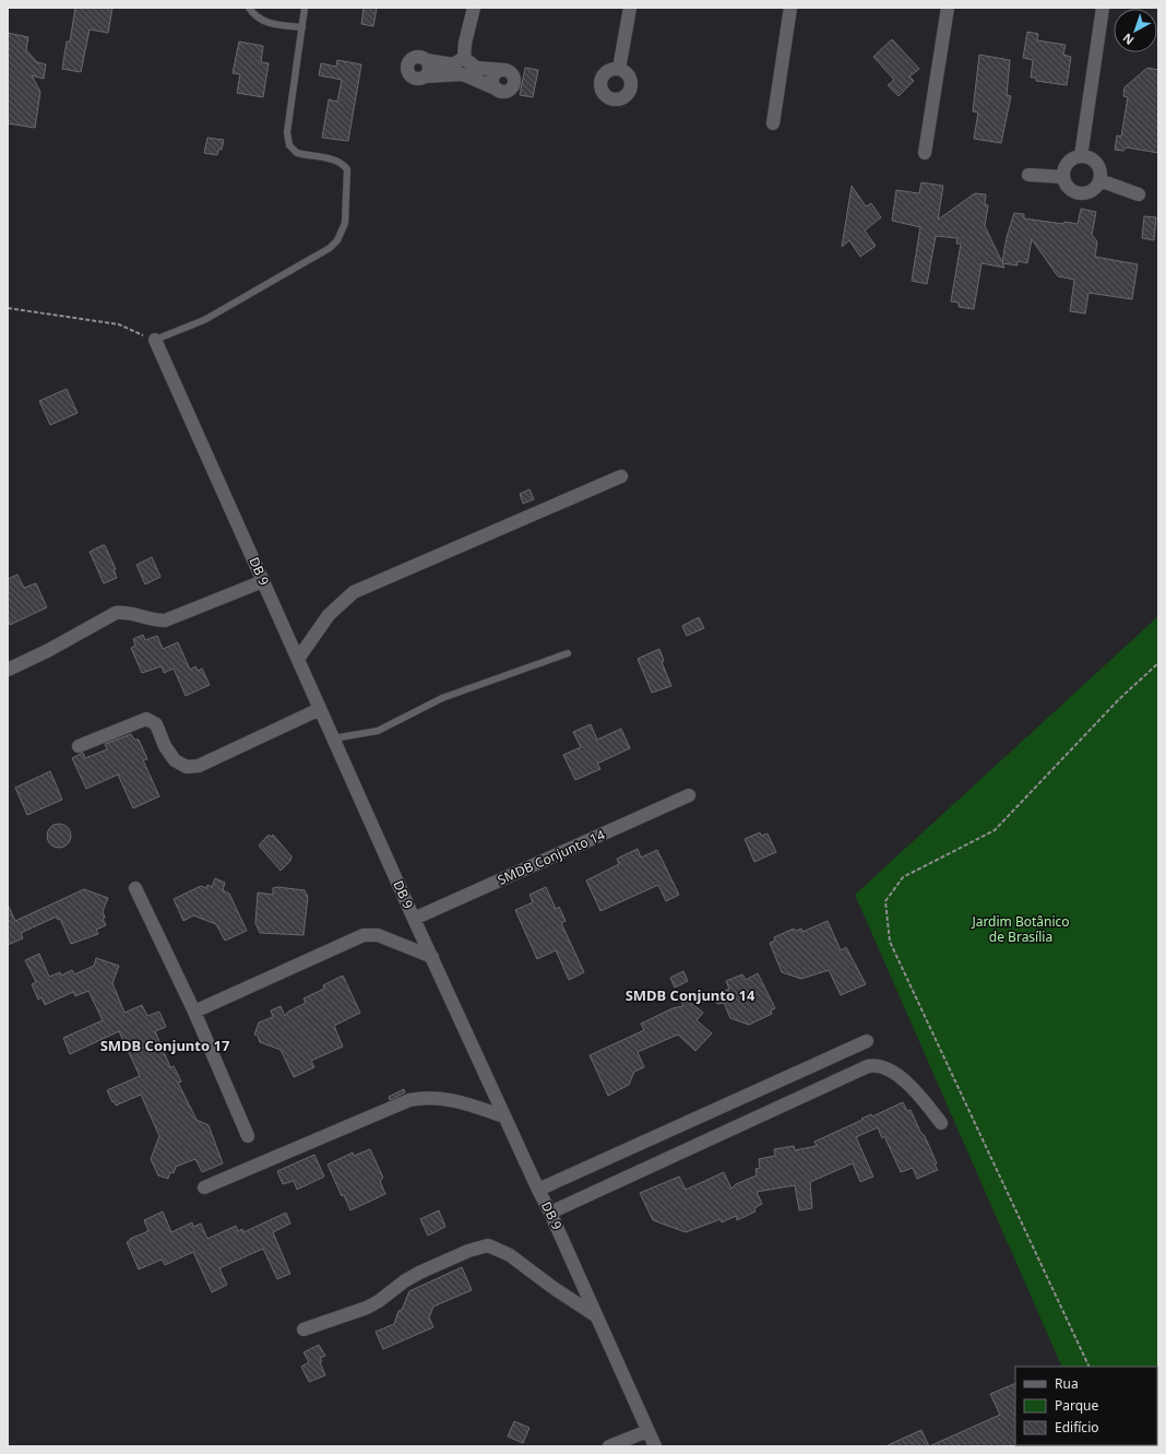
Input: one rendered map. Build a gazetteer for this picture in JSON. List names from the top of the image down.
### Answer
{
  "streets": {
    "street": ["DB 9", "SMDB Conjunto 14"]
  },
  "crossings": [
    ["DB 9", "SMDB Conjunto 14"]
  ],
  "districts": ["SMDB Conjunto 14", "SMDB Conjunto 17"],
  "parks": ["Jardim Botânico de Brasília"],
  "legend": ["Rua", "Parque", "Edifício"],
  "north": "bottom left"
}
